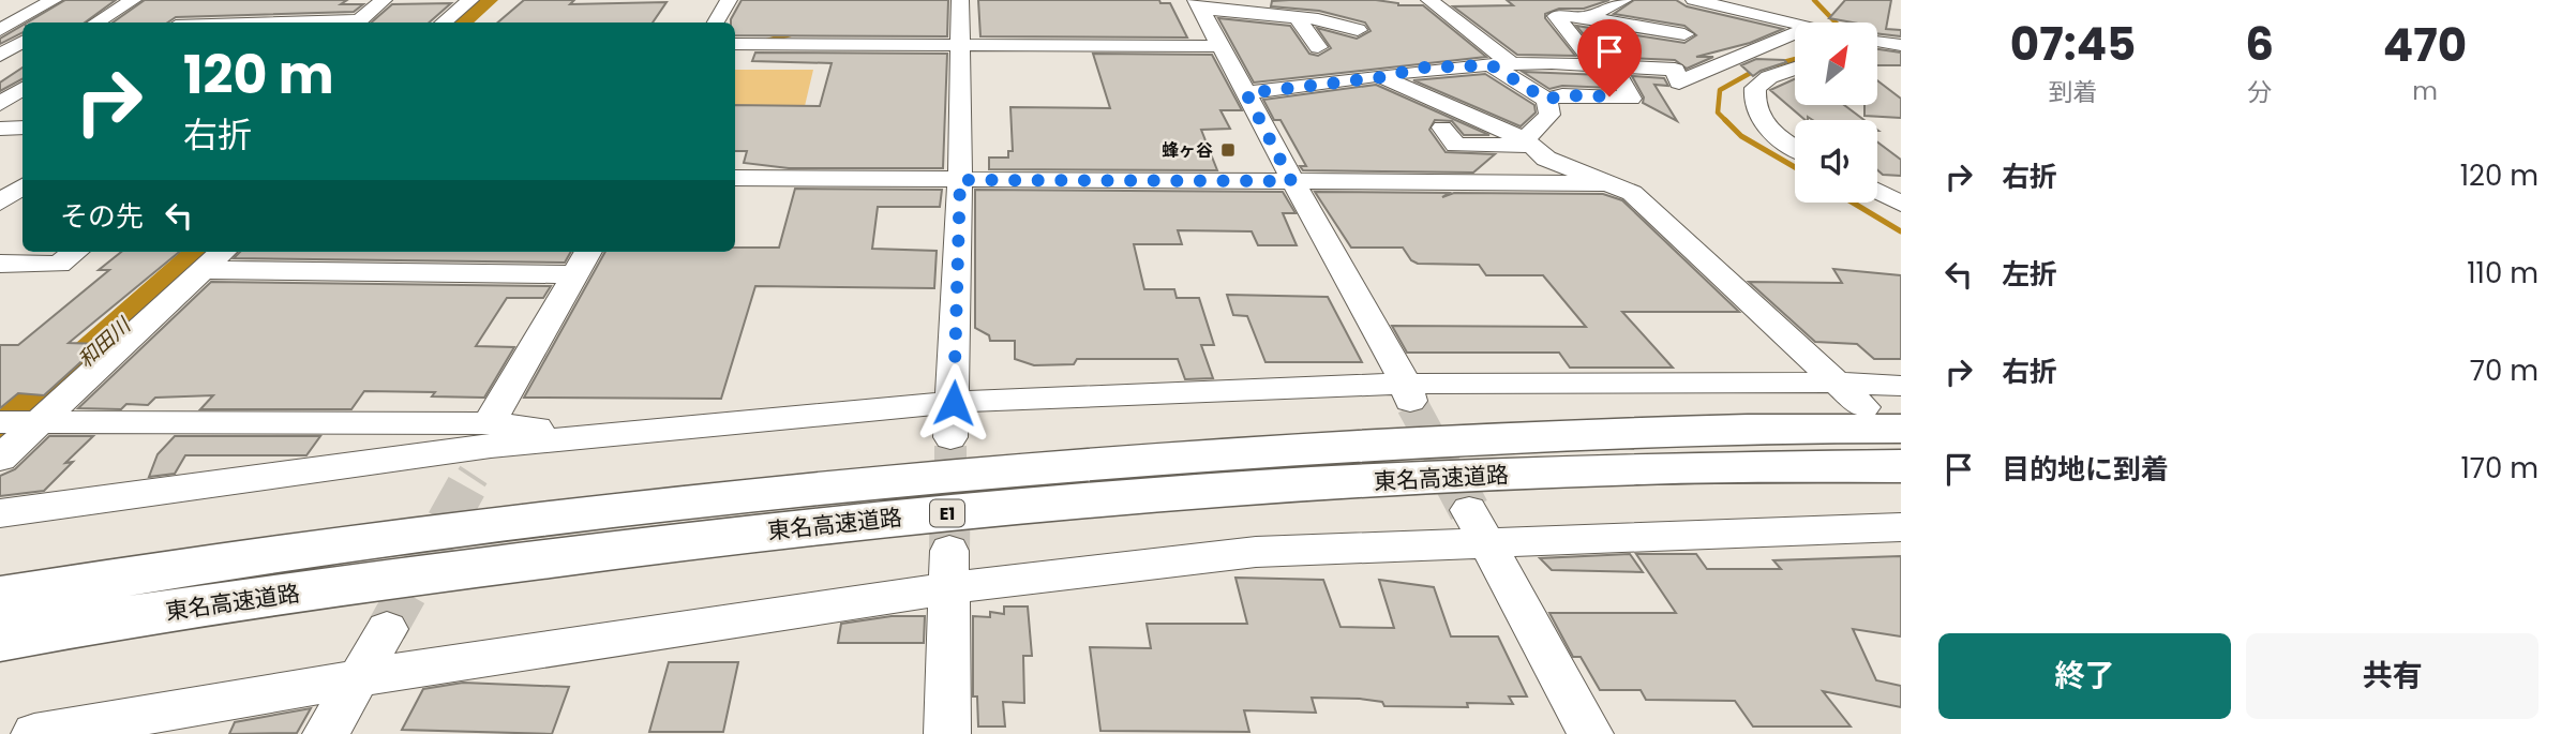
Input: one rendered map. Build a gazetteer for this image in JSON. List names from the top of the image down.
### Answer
{
  "streets": {
    "highway": ["東名高速道路", "E1"]
  },
  "water": ["和田川"],
  "places": {
    "transit": ["蜂ヶ谷"]
  },
  "north": "top right",
  "page": {
    "eta": [
      "07:45",
      "到着",
      "6",
      "分",
      "470",
      "m"
    ],
    "turn": ["120 m", "右折"],
    "list": [
      {
        "name": "右折",
        "value": "120 m"
      },
      {
        "name": "左折",
        "value": "110 m"
      },
      {
        "name": "右折",
        "value": "70 m"
      },
      {
        "name": "目的地に到着",
        "value": "170 m"
      }
    ],
    "then": "その先",
    "buttons": ["終了", "共有"]
  }
}
